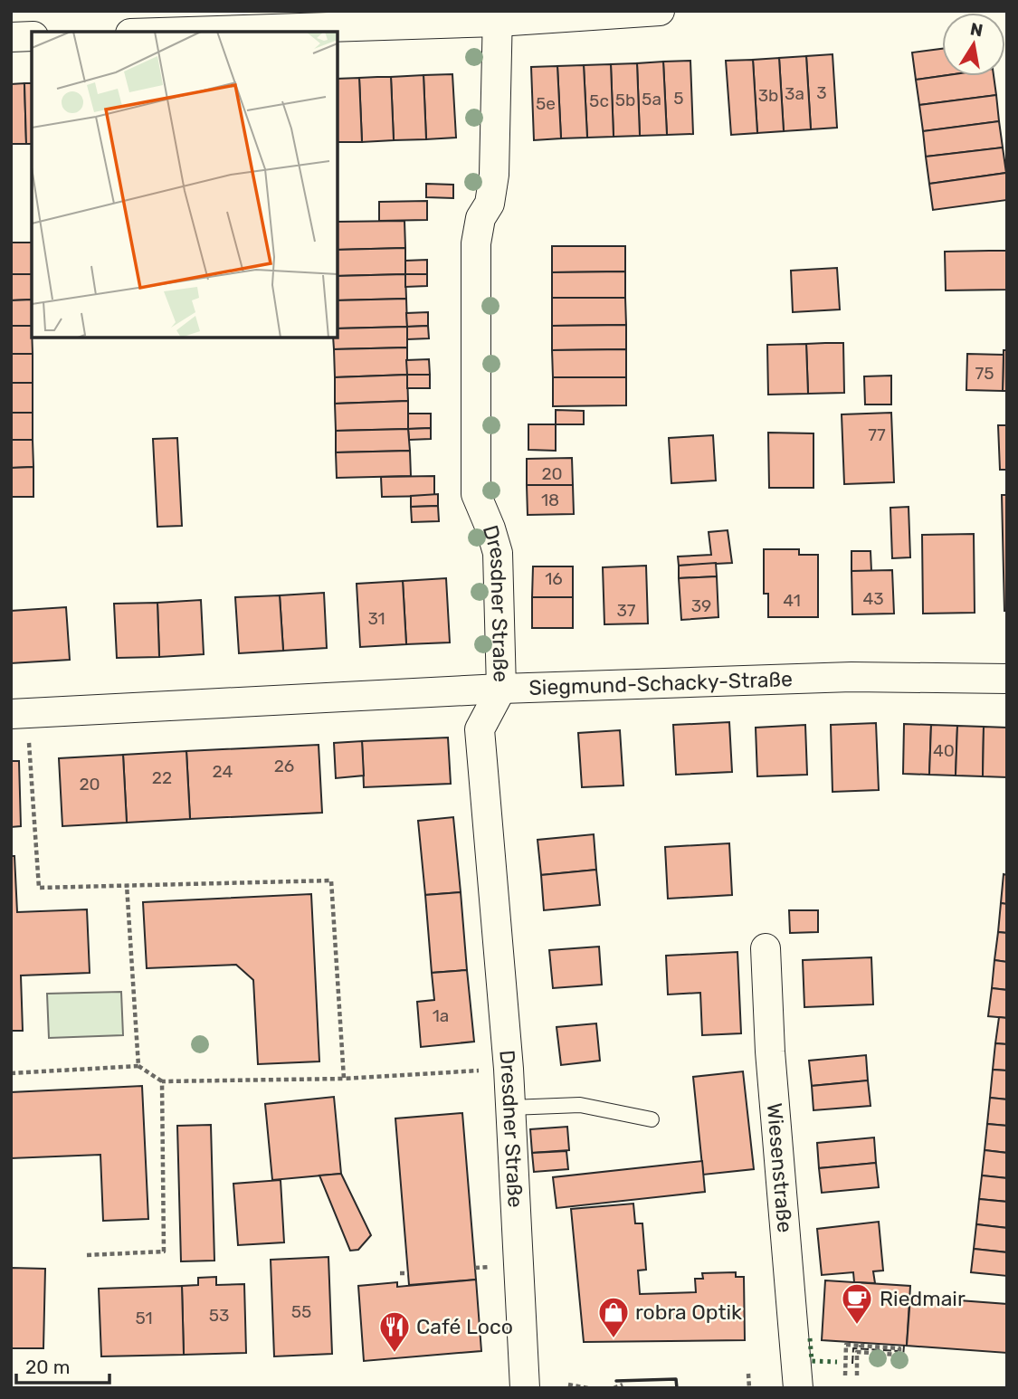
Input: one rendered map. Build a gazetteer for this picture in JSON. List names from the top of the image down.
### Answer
{
  "streets": {
    "street": ["Dresdner Straße", "Siegmund-Schacky-Straße", "Wiesenstraße"]
  },
  "crossings": [
    ["Dresdner Straße", "Siegmund-Schacky-Straße"]
  ],
  "places": {
    "cafe": ["Riedmair"],
    "shop": ["robra Optik"],
    "restaurant": ["Café Loco"]
  },
  "house_numbers": [
    "3",
    "3a",
    "3b",
    "5",
    "5a",
    "5b",
    "5c",
    "5e",
    "75",
    "77",
    "20",
    "18",
    "16",
    "43",
    "41",
    "39",
    "37",
    "31",
    "40",
    "26",
    "24",
    "22",
    "20",
    "1a",
    "55",
    "53",
    "51"
  ],
  "scale_bar": "20 m",
  "north": "top"
}
